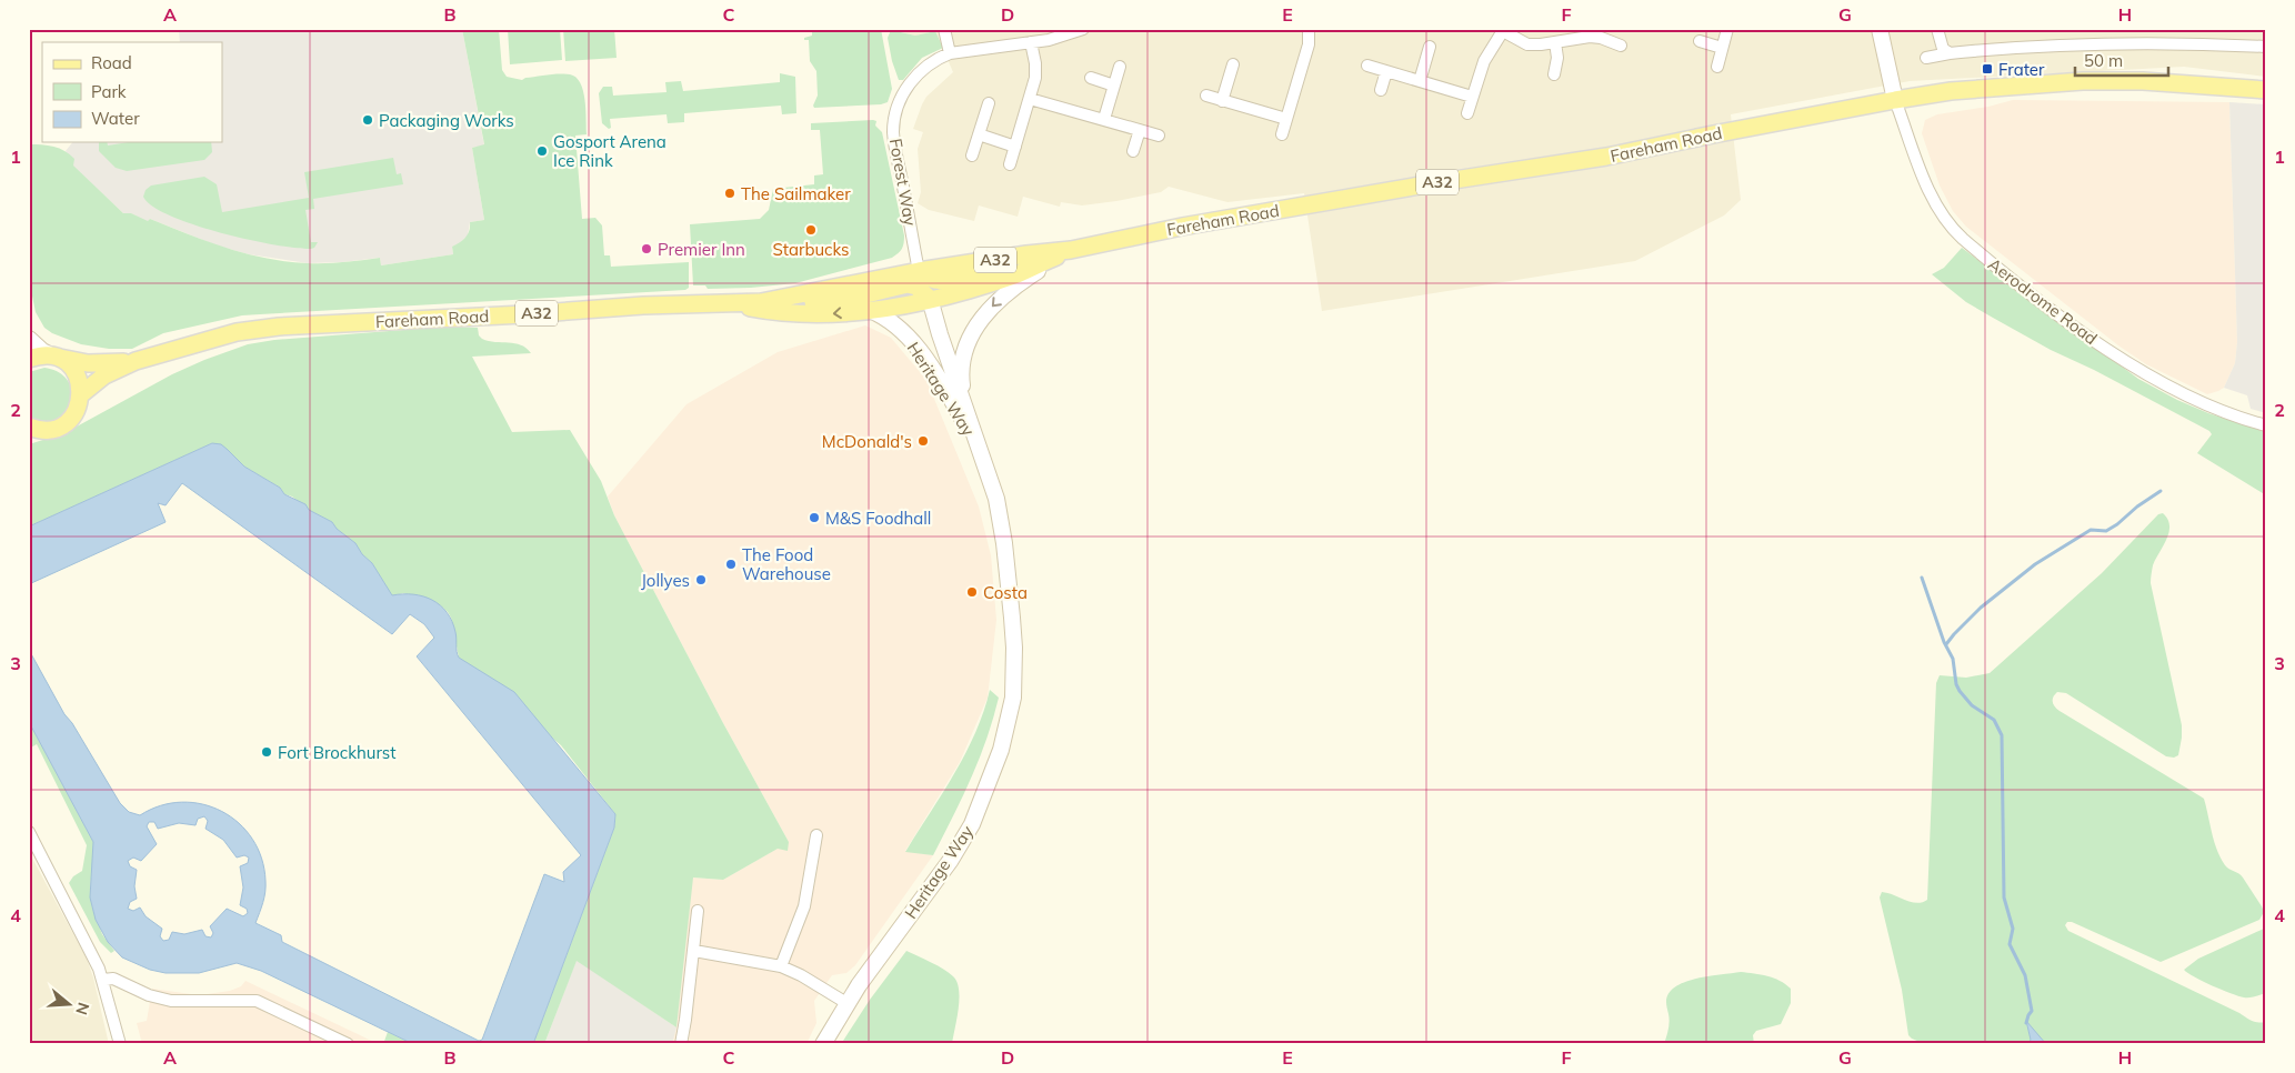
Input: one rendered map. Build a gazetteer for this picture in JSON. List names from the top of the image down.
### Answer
{
  "streets": {
    "main road": ["Fareham Road", "A32"],
    "street": ["Forest Way", "Aerodrome Road", "Heritage Way"]
  },
  "crossings": [
    ["Fareham Road", "Forest Way"],
    ["Fareham Road", "A32"],
    ["Fareham Road", "Aerodrome Road"],
    ["Fareham Road", "Heritage Way"],
    ["Forest Way", "A32"],
    ["A32", "Heritage Way"]
  ],
  "places": {
    "transit": ["Frater"],
    "other": [
      "Packaging Works",
      "Gosport Arena Ice Rink",
      "The Sailmaker",
      "Starbucks",
      "Premier Inn",
      "McDonald's",
      "M&S Foodhall",
      "The Food Warehouse",
      "Jollyes",
      "Costa",
      "Fort Brockhurst"
    ]
  },
  "legend": ["Road", "Park", "Water"],
  "scale_bar": "50 m",
  "north": "right",
  "grid": {
    "columns": [
      "A",
      "B",
      "C",
      "D",
      "E",
      "F",
      "G",
      "H"
    ],
    "rows": [
      "1",
      "2",
      "3",
      "4"
    ]
  }
}
